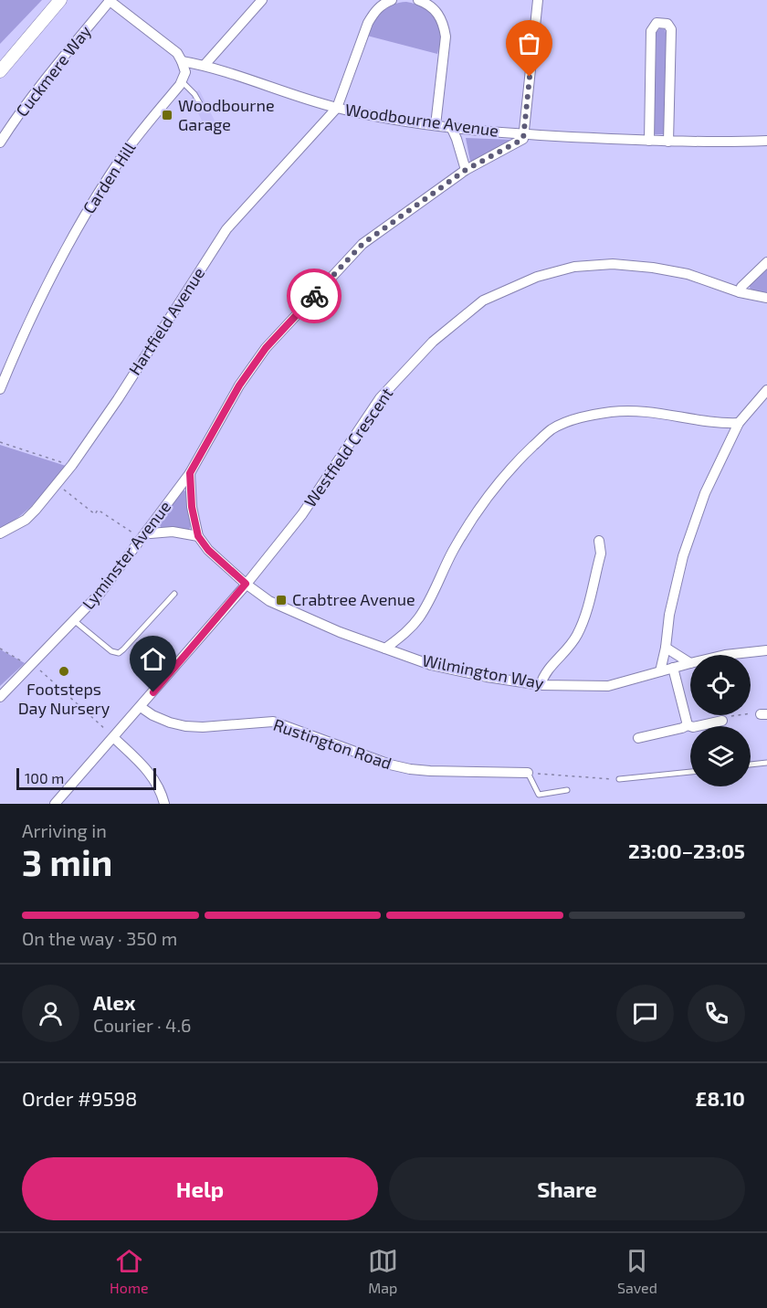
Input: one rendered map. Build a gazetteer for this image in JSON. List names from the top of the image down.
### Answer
{
  "streets": {
    "street": [
      "Cuckmere Way",
      "Woodbourne Avenue",
      "Carden Hill",
      "Hartfield Avenue",
      "Westfield Crescent",
      "Lyminster Avenue",
      "Wilmington Way",
      "Rustington Road"
    ]
  },
  "crossings": [
    ["Woodbourne Avenue", "Hartfield Avenue"],
    ["Woodbourne Avenue", "Lyminster Avenue"],
    ["Westfield Crescent", "Wilmington Way"],
    ["Lyminster Avenue", "Wilmington Way"]
  ],
  "places": {
    "transit": ["Woodbourne Garage", "Crabtree Avenue"],
    "other": ["Footsteps Day Nursery"]
  },
  "scale_bar": "100 m",
  "page": {
    "scale": "100 m",
    "heading": ["3 min", "Arriving in", "23:00–23:05"],
    "panel": [
      "Alex",
      "Courier · 4.6",
      "Order #9598",
      "£8.10"
    ],
    "bar": "On the way · 350 m",
    "buttons": ["Help", "Share"],
    "tabs": ["Home", "Map", "Saved"]
  }
}
